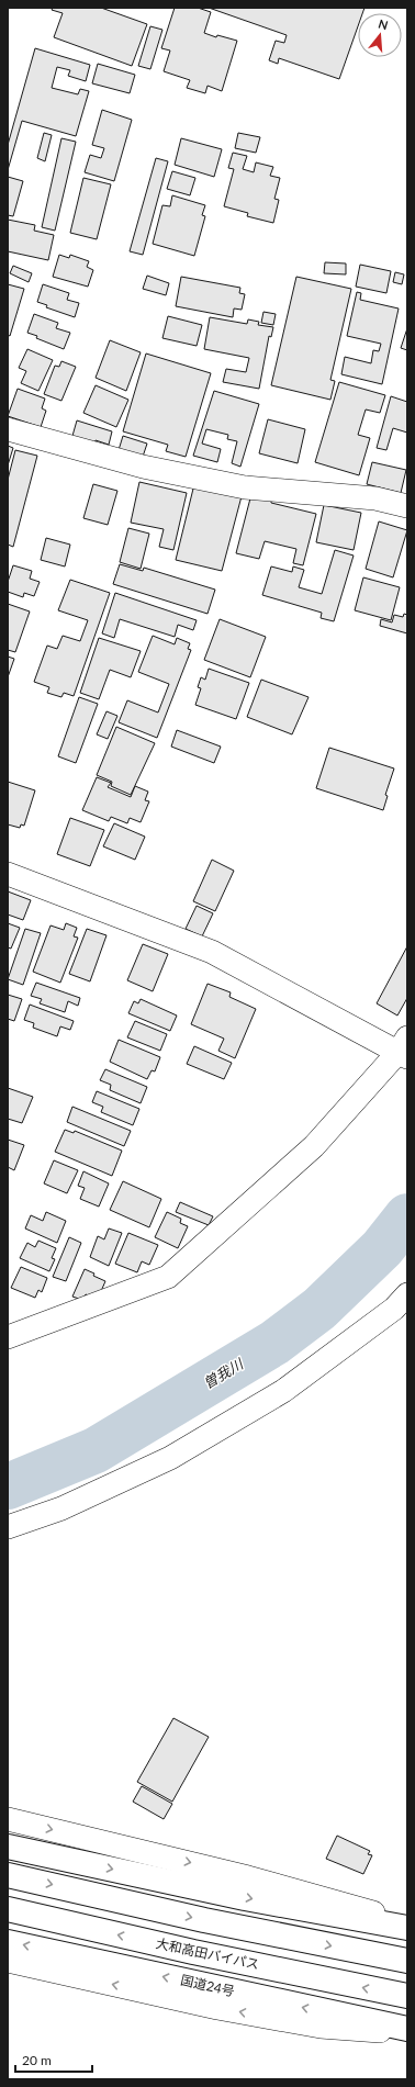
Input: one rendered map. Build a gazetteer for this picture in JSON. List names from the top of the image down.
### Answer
{
  "streets": {
    "highway": ["大和高田バイパス", "国道24号"]
  },
  "water": ["曽我川"],
  "scale_bar": "20 m",
  "north": "top"
}
